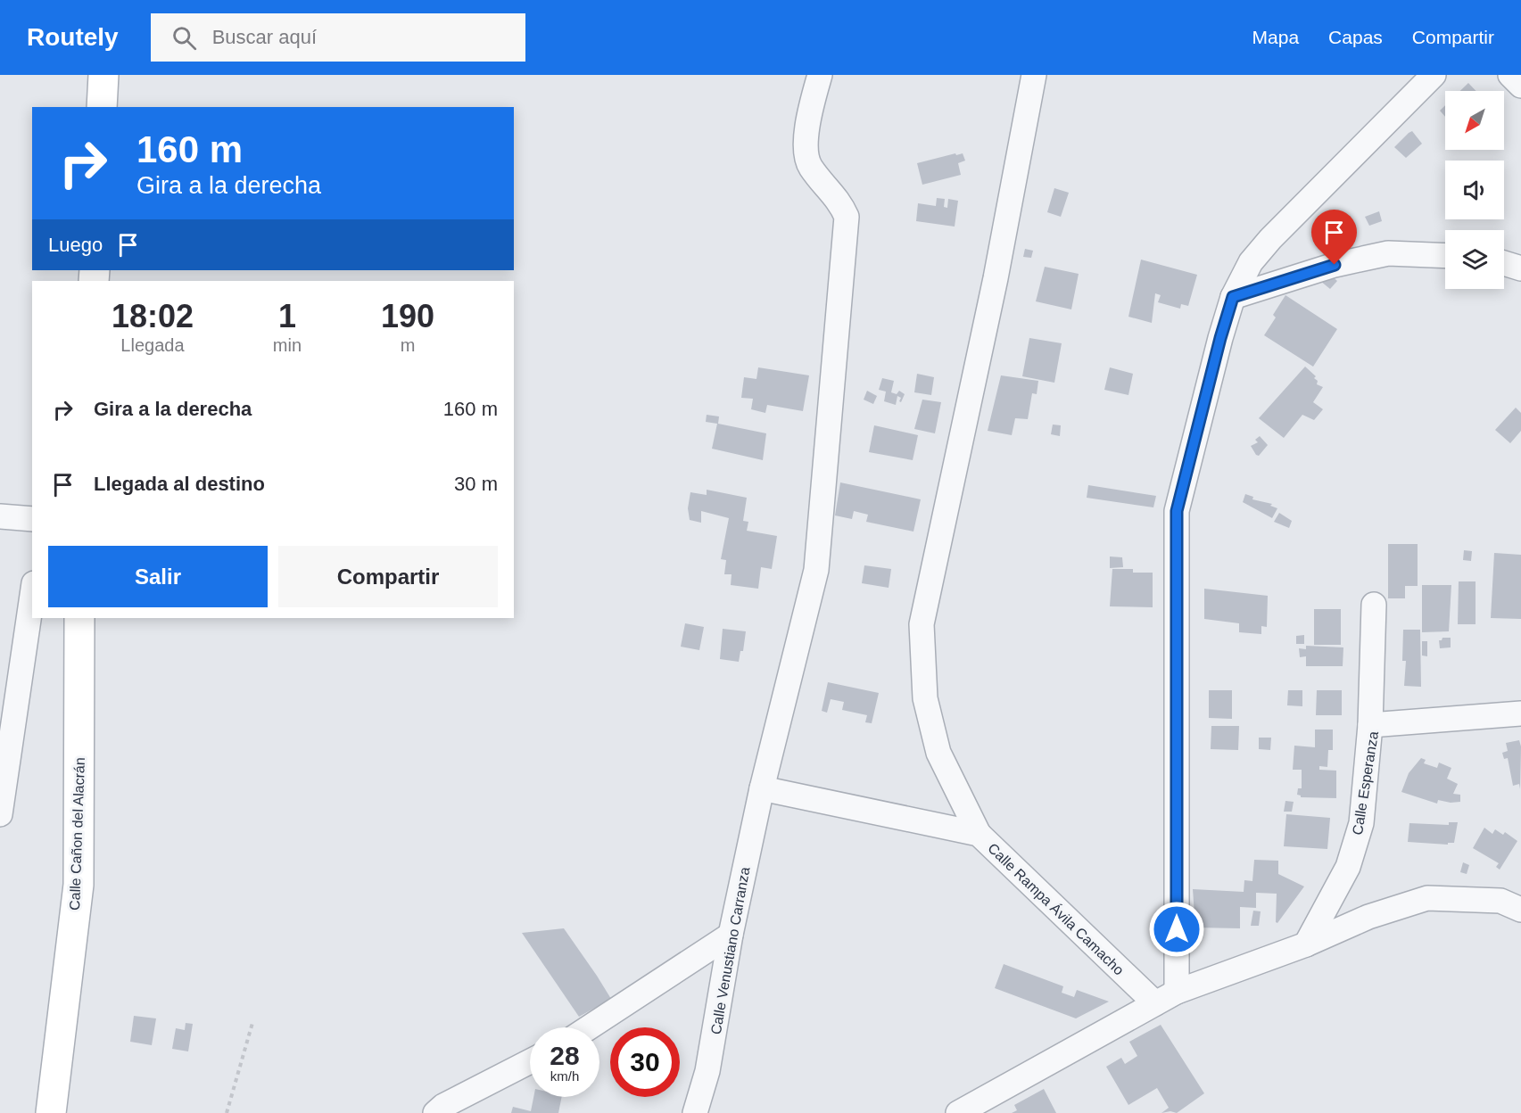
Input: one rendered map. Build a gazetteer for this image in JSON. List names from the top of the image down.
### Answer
{
  "streets": {
    "main road": ["Calle Cañon del Alacrán"],
    "street": ["Calle Esperanza", "Calle Rampa Ávila Camacho", "Calle Venustiano Carranza"]
  },
  "crossings": [
    ["Calle Rampa Ávila Camacho", "Calle Venustiano Carranza"]
  ],
  "north": "bottom left",
  "page": {
    "header": "Routely",
    "search": "Buscar aquí",
    "nav": ["Mapa", "Capas", "Compartir"],
    "turn": ["160 m", "Gira a la derecha"],
    "then": "Luego",
    "eta": [
      "18:02",
      "Llegada",
      "1",
      "min",
      "190",
      "m"
    ],
    "list": [
      {
        "name": "Gira a la derecha",
        "value": "160 m"
      },
      {
        "name": "Llegada al destino",
        "value": "30 m"
      }
    ],
    "buttons": ["Salir", "Compartir"],
    "speed": "28 km/h",
    "limit": "30"
  }
}
